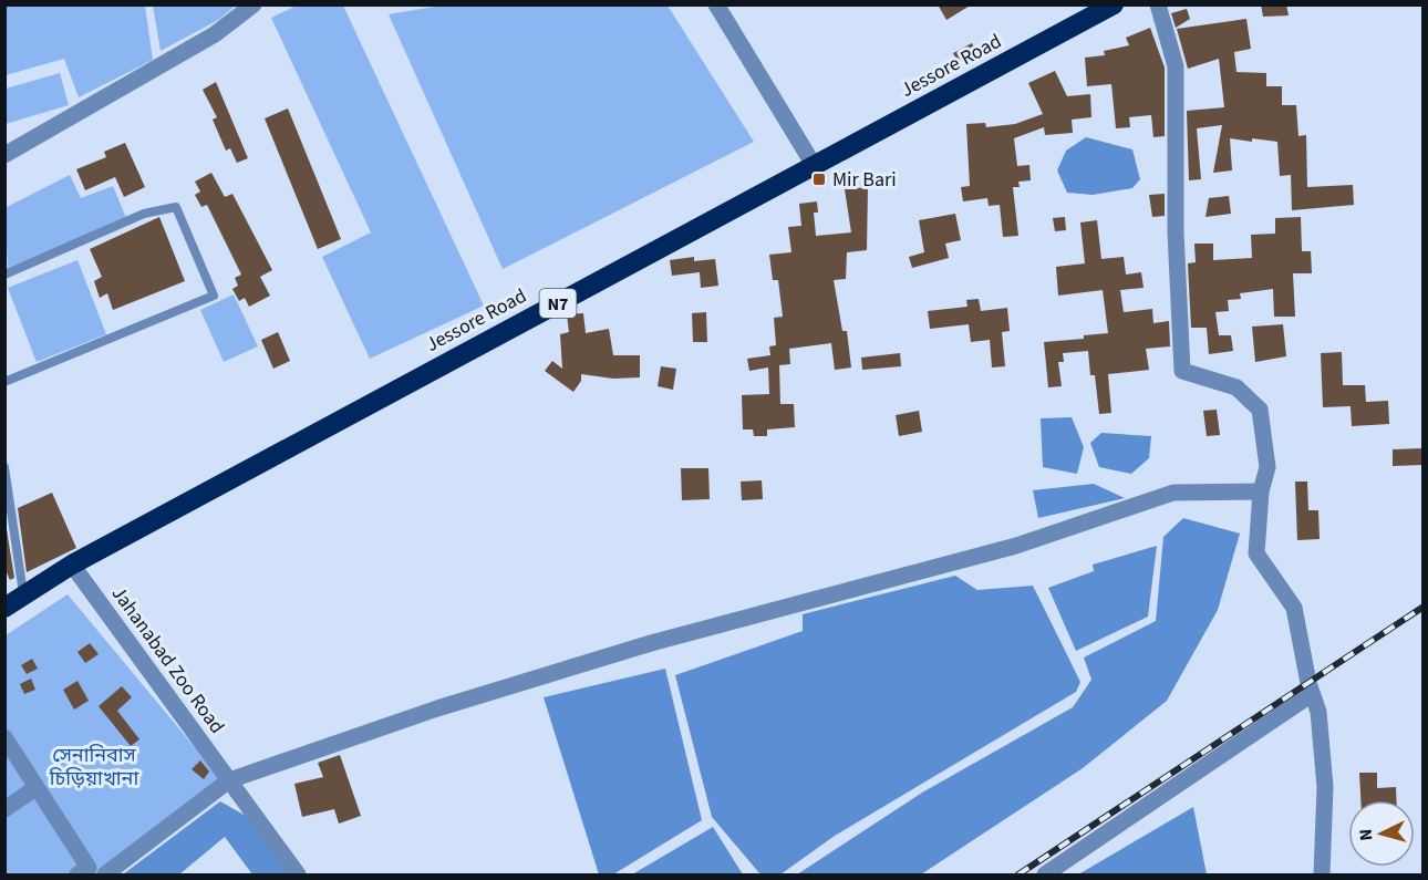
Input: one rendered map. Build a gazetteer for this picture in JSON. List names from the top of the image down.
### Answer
{
  "streets": {
    "highway": ["Jessore Road", "N7"],
    "street": ["Jahanabad Zoo Road"]
  },
  "crossings": [
    ["Jessore Road", "Jahanabad Zoo Road"]
  ],
  "parks": ["সেনানিবাস চিড়িয়াখানা"],
  "places": {
    "transit": ["Mir Bari"]
  },
  "north": "left"
}
